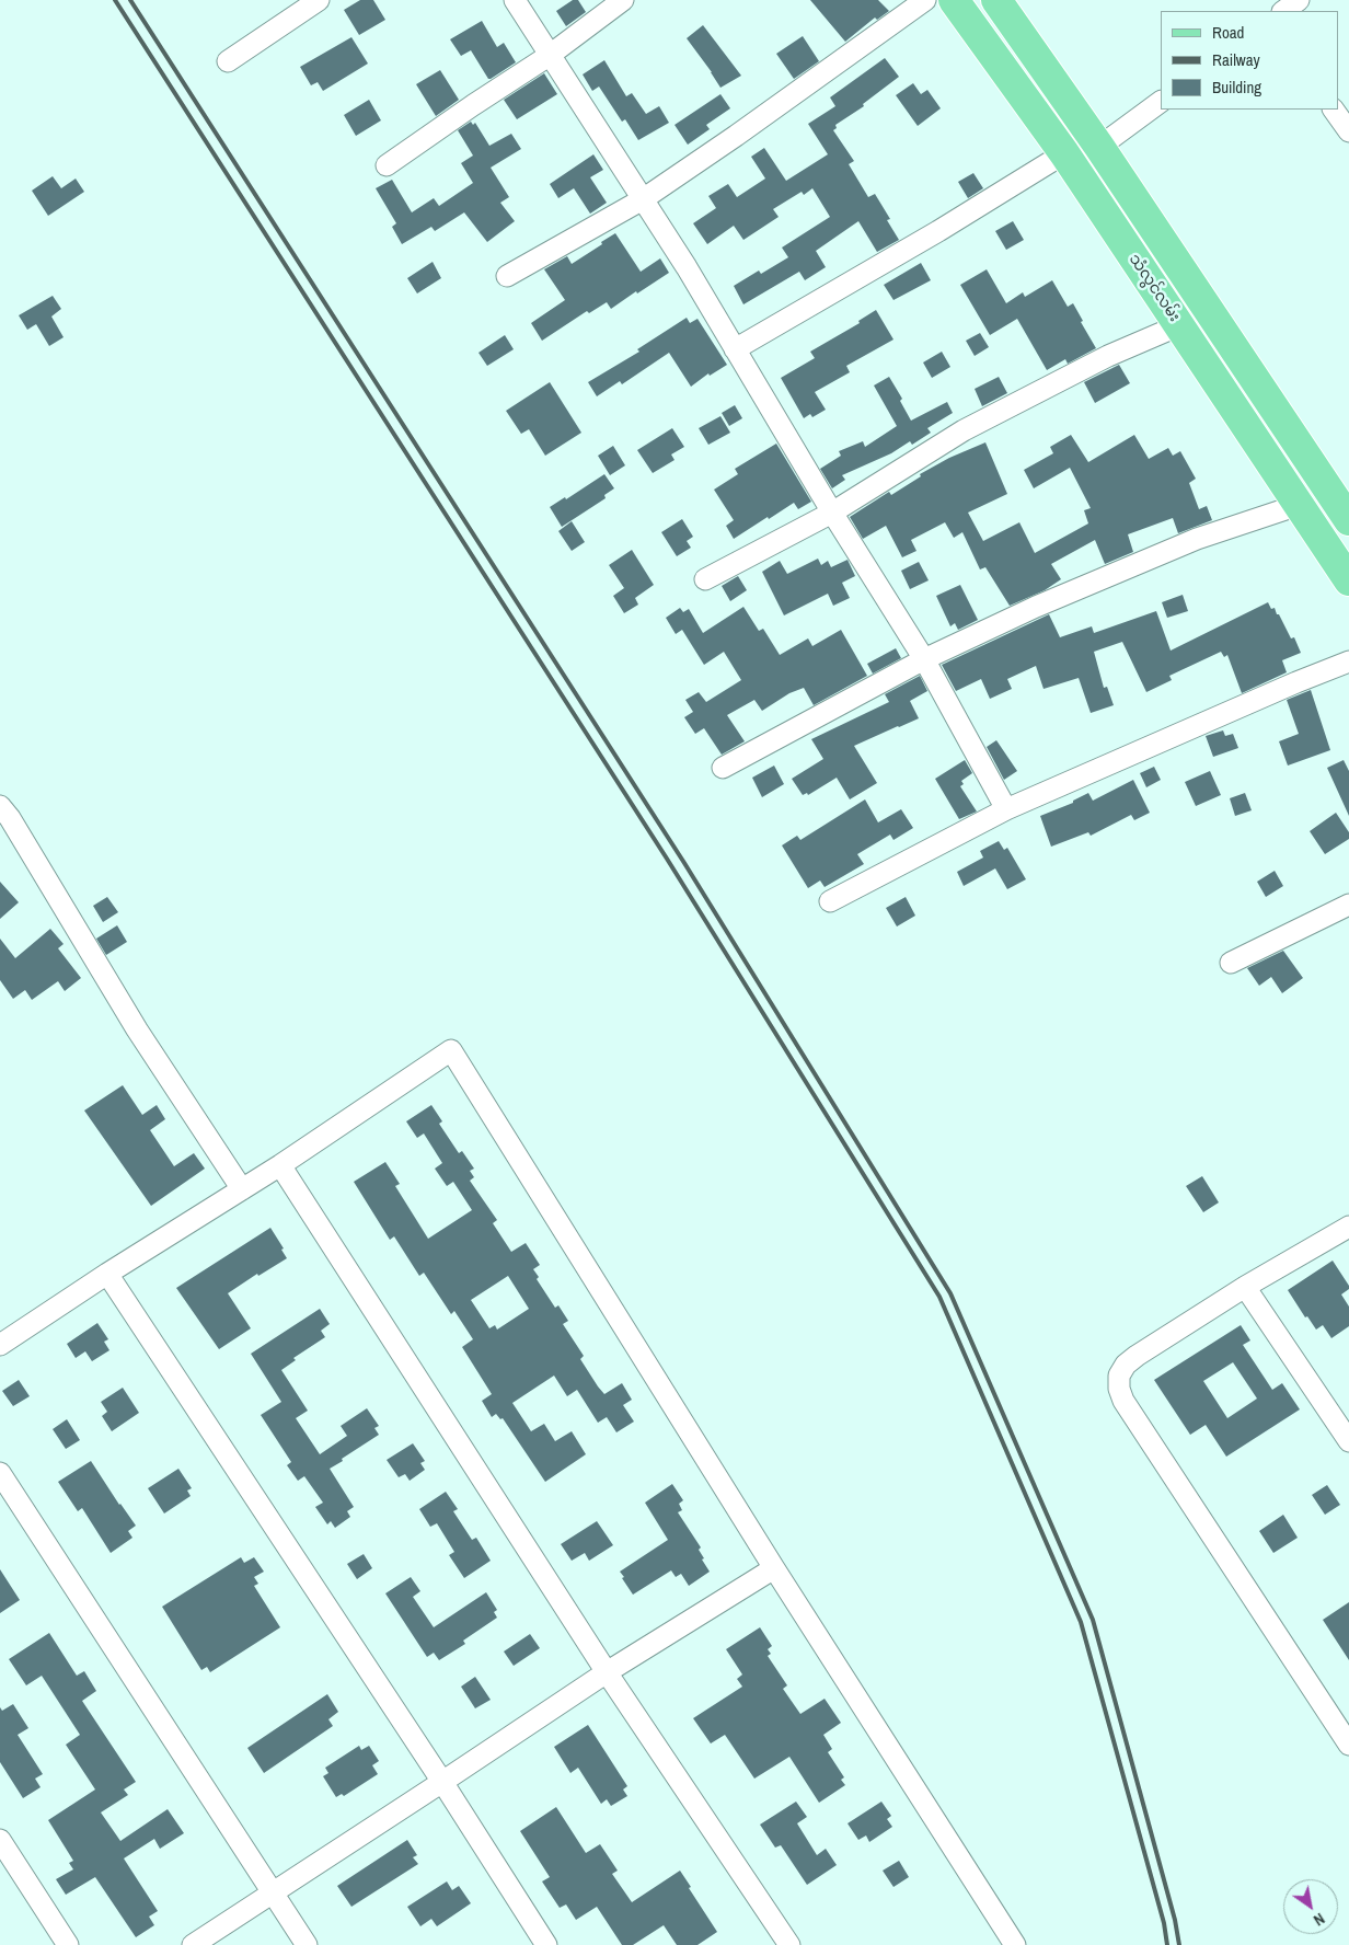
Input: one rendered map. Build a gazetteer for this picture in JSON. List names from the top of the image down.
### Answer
{
  "streets": {
    "main road": ["သံလွင်လမ်း"]
  },
  "legend": ["Road", "Railway", "Building"],
  "north": "bottom right"
}
